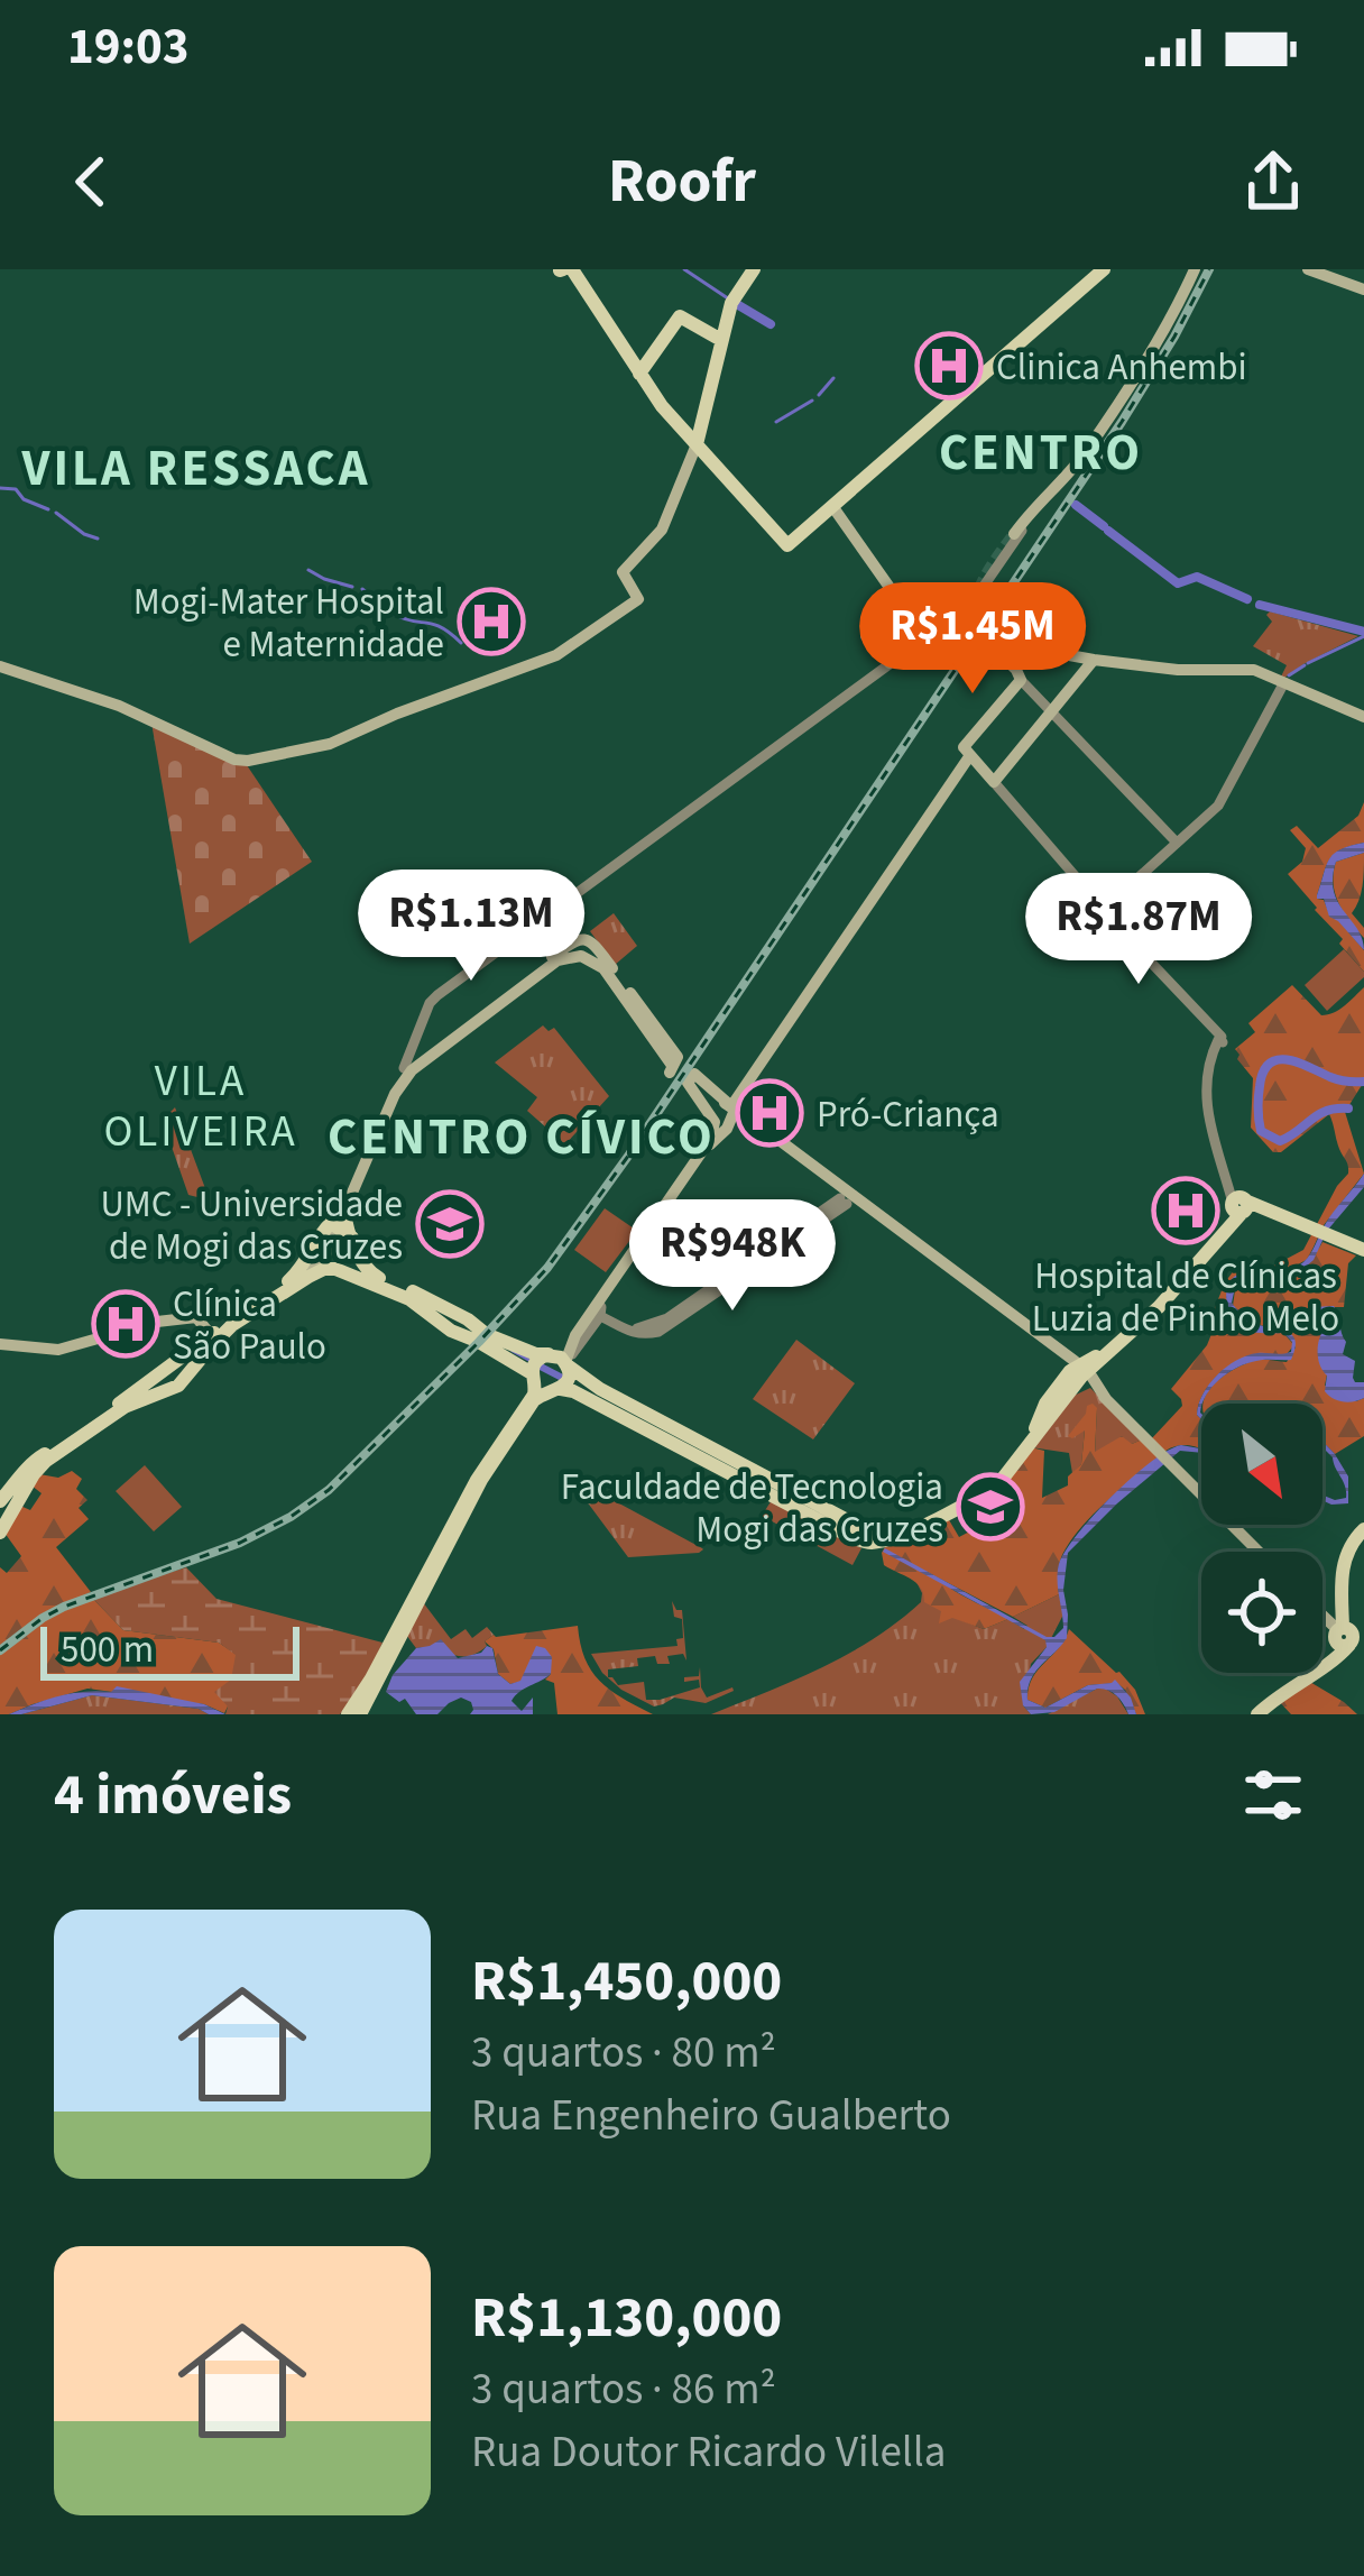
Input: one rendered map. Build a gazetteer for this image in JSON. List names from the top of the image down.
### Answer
{
  "districts": [
    "CENTRO",
    "VILA RESSACA",
    "VILA OLIVEIRA",
    "CENTRO CÍVICO"
  ],
  "places": {
    "hospital": [
      "Clinica Anhembi",
      "Mogi-Mater Hospital e Maternidade",
      "Pró-Criança",
      "Hospital de Clínicas Luzia de Pinho Melo",
      "Clínica São Paulo"
    ],
    "school or university": ["UMC - Universidade de Mogi das Cruzes", "Faculdade de Tecnologia Mogi das Cruzes"]
  },
  "scale_bar": "500 m",
  "north": "bottom right",
  "page": {
    "status": "19:03",
    "header": "Roofr",
    "price": [
      "R$1.45M",
      "R$1.13M",
      "R$1.87M",
      "R$948K"
    ],
    "scale": "500 m",
    "heading": "4 imóveis",
    "list": [
      {
        "name": "R$1,450,000",
        "note": "3 quartos · 80 m² · Rua Engenheiro Gualberto"
      },
      {
        "name": "R$1,130,000",
        "note": "3 quartos · 86 m² · Rua Doutor Ricardo Vilella"
      }
    ]
  }
}
